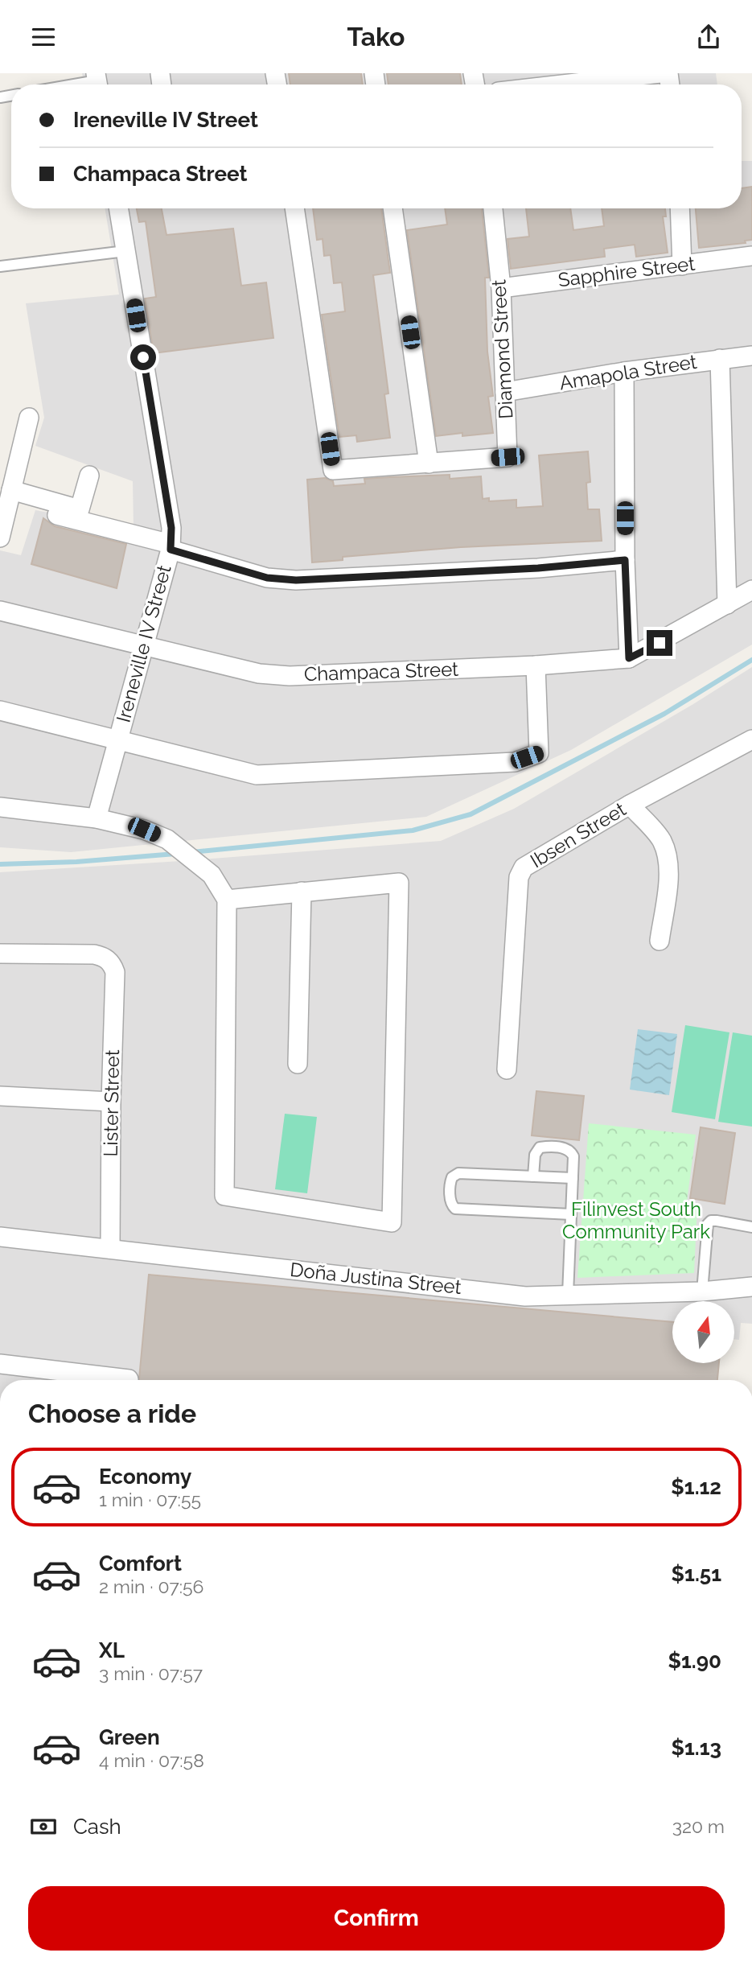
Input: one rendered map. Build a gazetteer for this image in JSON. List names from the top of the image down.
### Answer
{
  "streets": {
    "street": [
      "Sapphire Street",
      "Diamond Street",
      "Amapola Street",
      "Ireneville IV Street",
      "Champaca Street",
      "Ibsen Street",
      "Lister Street",
      "Doña Justina Street"
    ]
  },
  "crossings": [
    ["Sapphire Street", "Diamond Street"],
    ["Diamond Street", "Amapola Street"],
    ["Ireneville IV Street", "Champaca Street"],
    ["Lister Street", "Doña Justina Street"]
  ],
  "parks": ["Filinvest South Community Park"],
  "north": "top",
  "page": {
    "header": "Tako",
    "banner": ["Ireneville IV Street", "Champaca Street"],
    "heading": "Choose a ride",
    "list": [
      {
        "name": "Economy",
        "note": "1 min · 07:55",
        "value": "$1.12"
      },
      {
        "name": "Comfort",
        "note": "2 min · 07:56",
        "value": "$1.51"
      },
      {
        "name": "XL",
        "note": "3 min · 07:57",
        "value": "$1.90"
      },
      {
        "name": "Green",
        "note": "4 min · 07:58",
        "value": "$1.13"
      }
    ],
    "pay": ["Cash", "320 m"],
    "buttons": "Confirm"
  }
}
